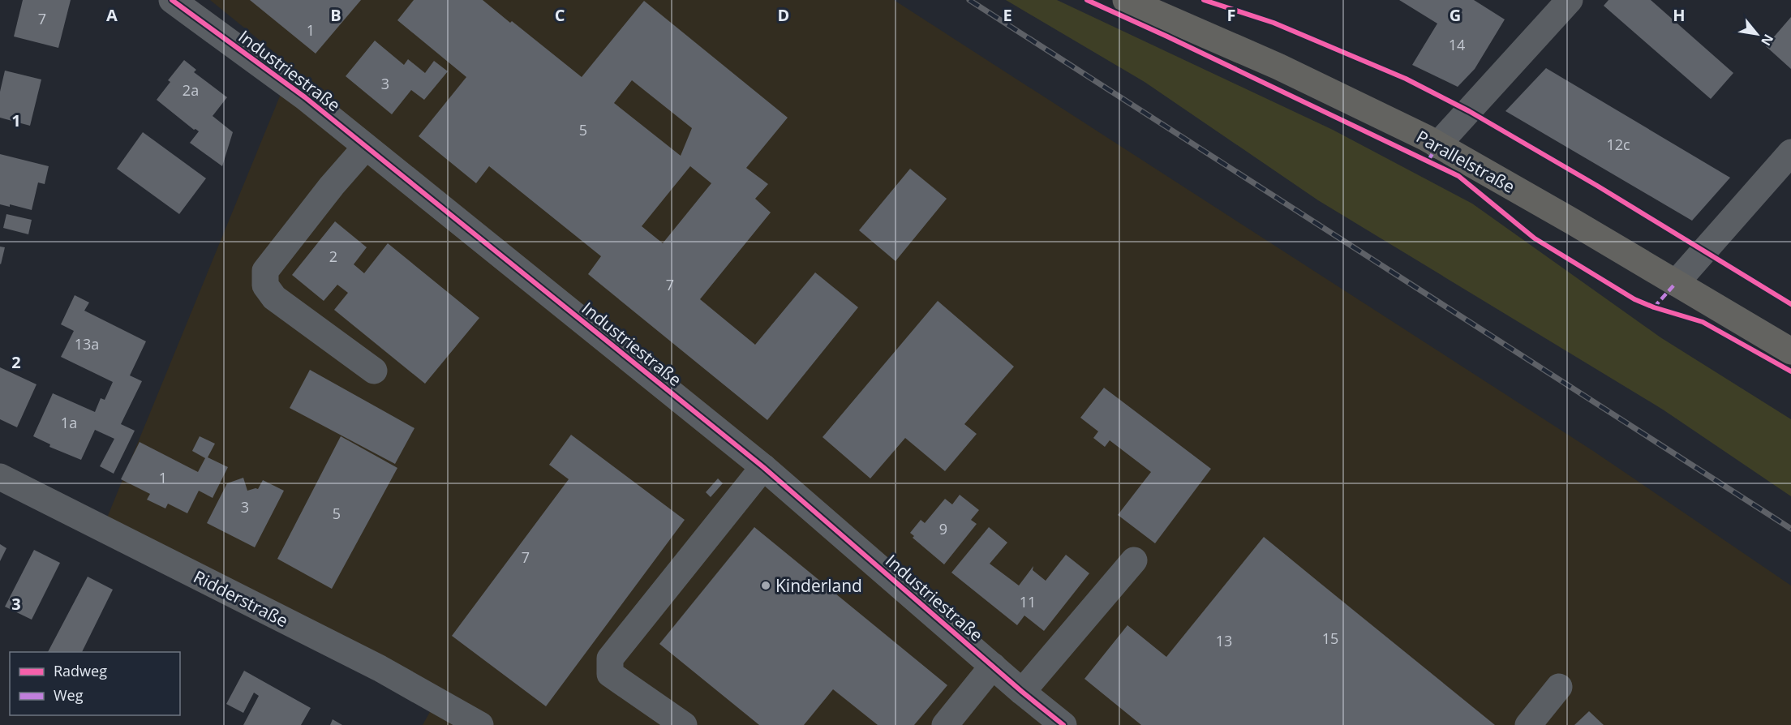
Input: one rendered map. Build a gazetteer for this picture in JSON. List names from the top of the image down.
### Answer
{
  "streets": {
    "main road": ["Parallelstraße"],
    "street": ["Industriestraße", "Ridderstraße"]
  },
  "places": ["Kinderland"],
  "house_numbers": [
    "7",
    "1",
    "14",
    "3",
    "2a",
    "5",
    "12c",
    "2",
    "7",
    "13a",
    "1a",
    "1",
    "3",
    "5",
    "9",
    "7",
    "11",
    "15",
    "13"
  ],
  "legend": ["Radweg", "Weg"],
  "north": "bottom right",
  "grid": {
    "columns": [
      "A",
      "B",
      "C",
      "D",
      "E",
      "F",
      "G",
      "H"
    ],
    "rows": ["1", "2", "3"]
  }
}
